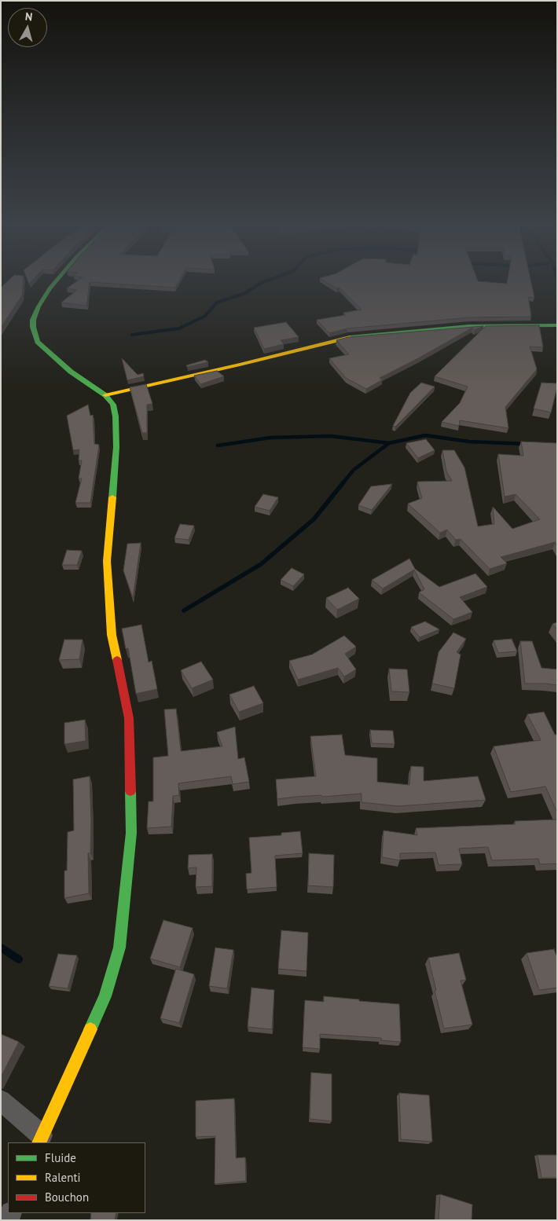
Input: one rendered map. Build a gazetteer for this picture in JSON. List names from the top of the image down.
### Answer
{
  "legend": ["Fluide", "Ralenti", "Bouchon"],
  "north": "top"
}
